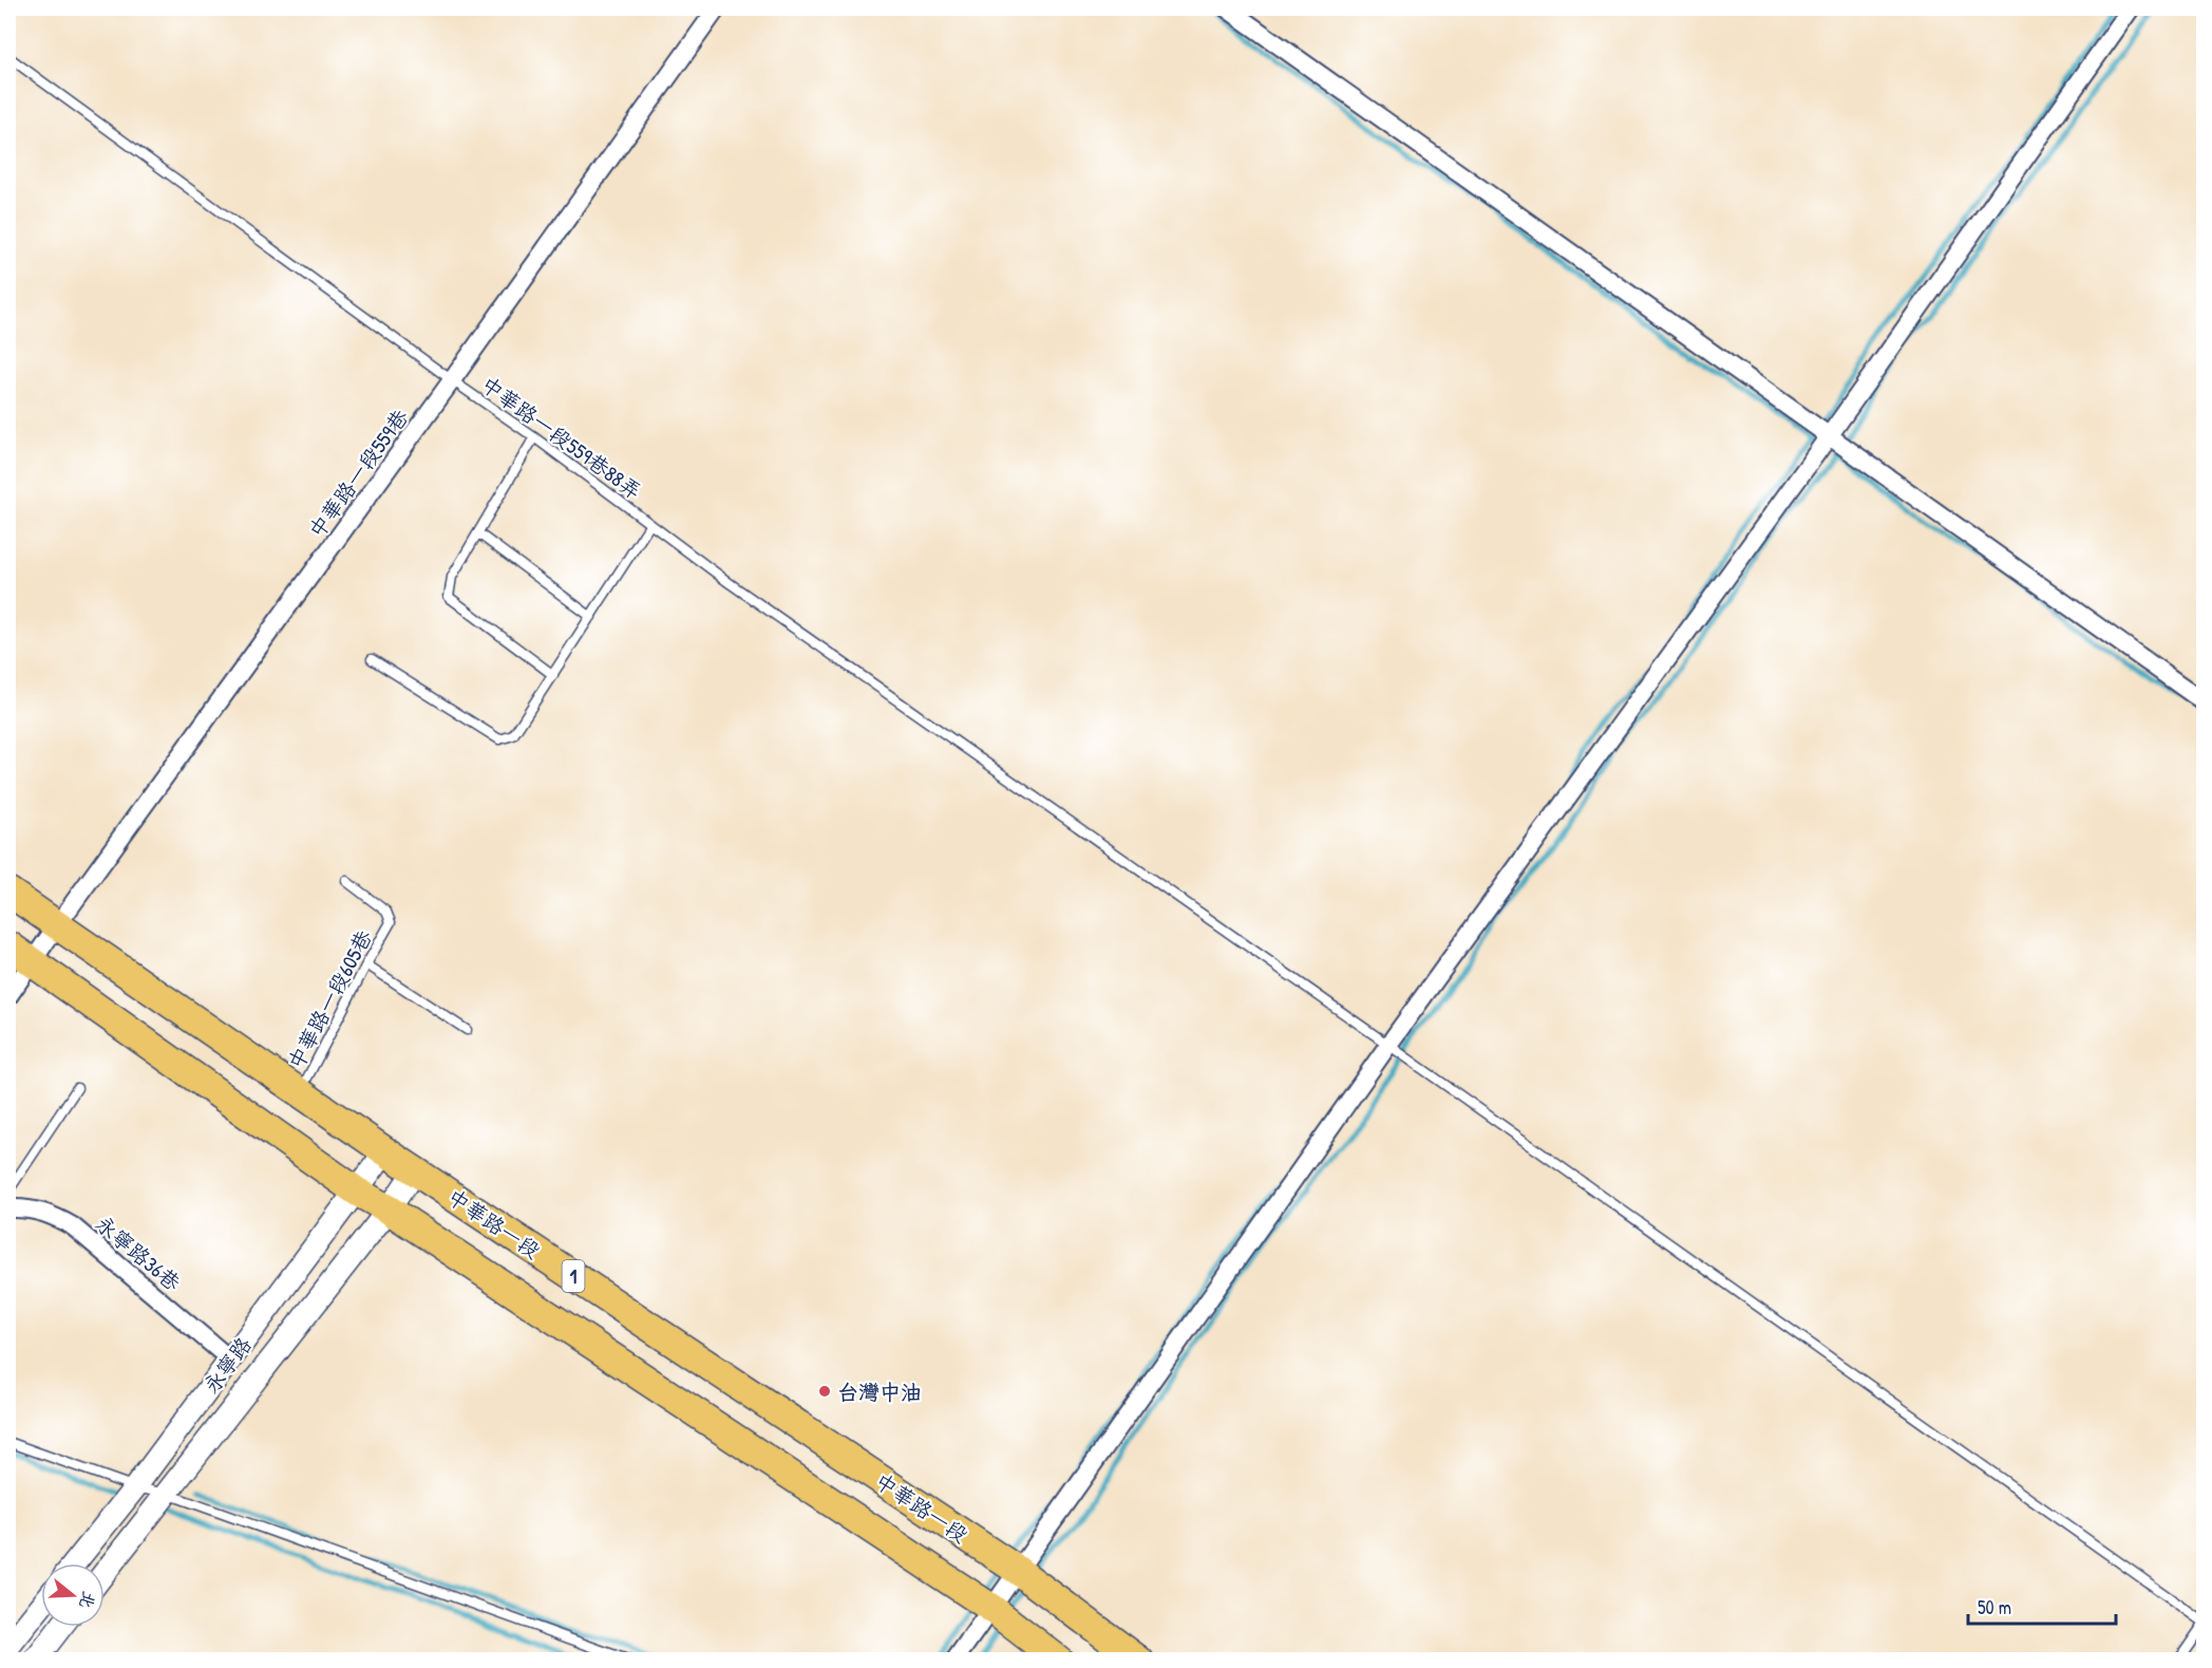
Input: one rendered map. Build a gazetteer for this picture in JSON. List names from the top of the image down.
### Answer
{
  "streets": {
    "main road": ["中華路一段", "1"],
    "street": ["中華路一段559巷", "永寧路36巷", "永寧路"],
    "lane": ["中華路一段559巷88弄", "中華路一段605巷"]
  },
  "crossings": [
    ["中華路一段559巷88弄", "中華路一段559巷"],
    ["中華路一段559巷", "中華路一段"],
    ["中華路一段559巷", "1"],
    ["中華路一段605巷", "中華路一段"],
    ["中華路一段", "永寧路"],
    ["永寧路36巷", "永寧路"],
    ["1", "永寧路"]
  ],
  "places": ["台灣中油"],
  "scale_bar": "50 m",
  "north": "right"
}
